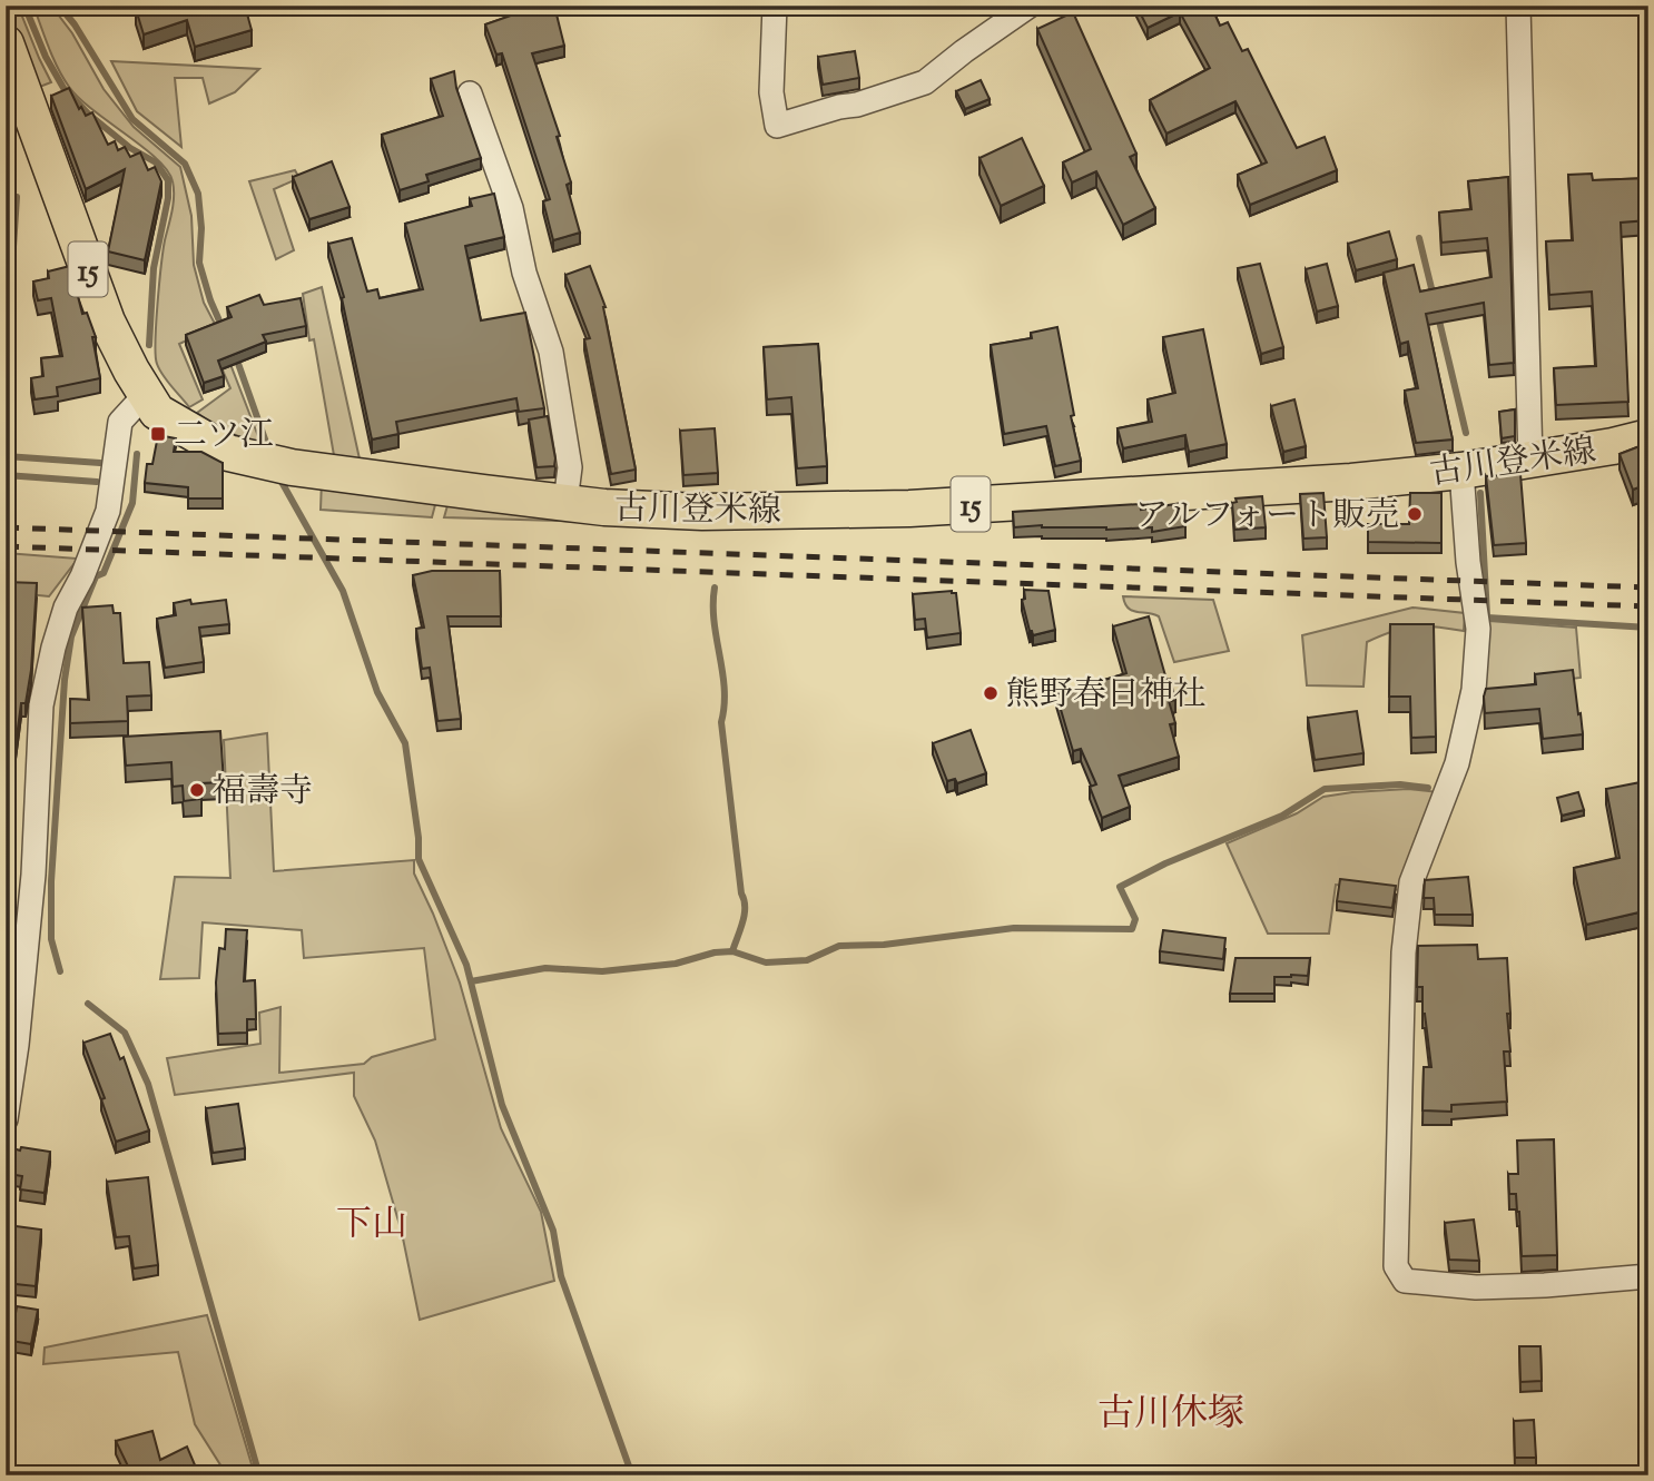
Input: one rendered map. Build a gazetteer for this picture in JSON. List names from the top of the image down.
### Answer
{
  "streets": {
    "main road": ["15", "古川登米線"]
  },
  "districts": ["下山", "古川休塚"],
  "places": {
    "transit": ["二ツ江"],
    "other": ["アルフォート販売", "熊野春日神社", "福壽寺"]
  }
}
